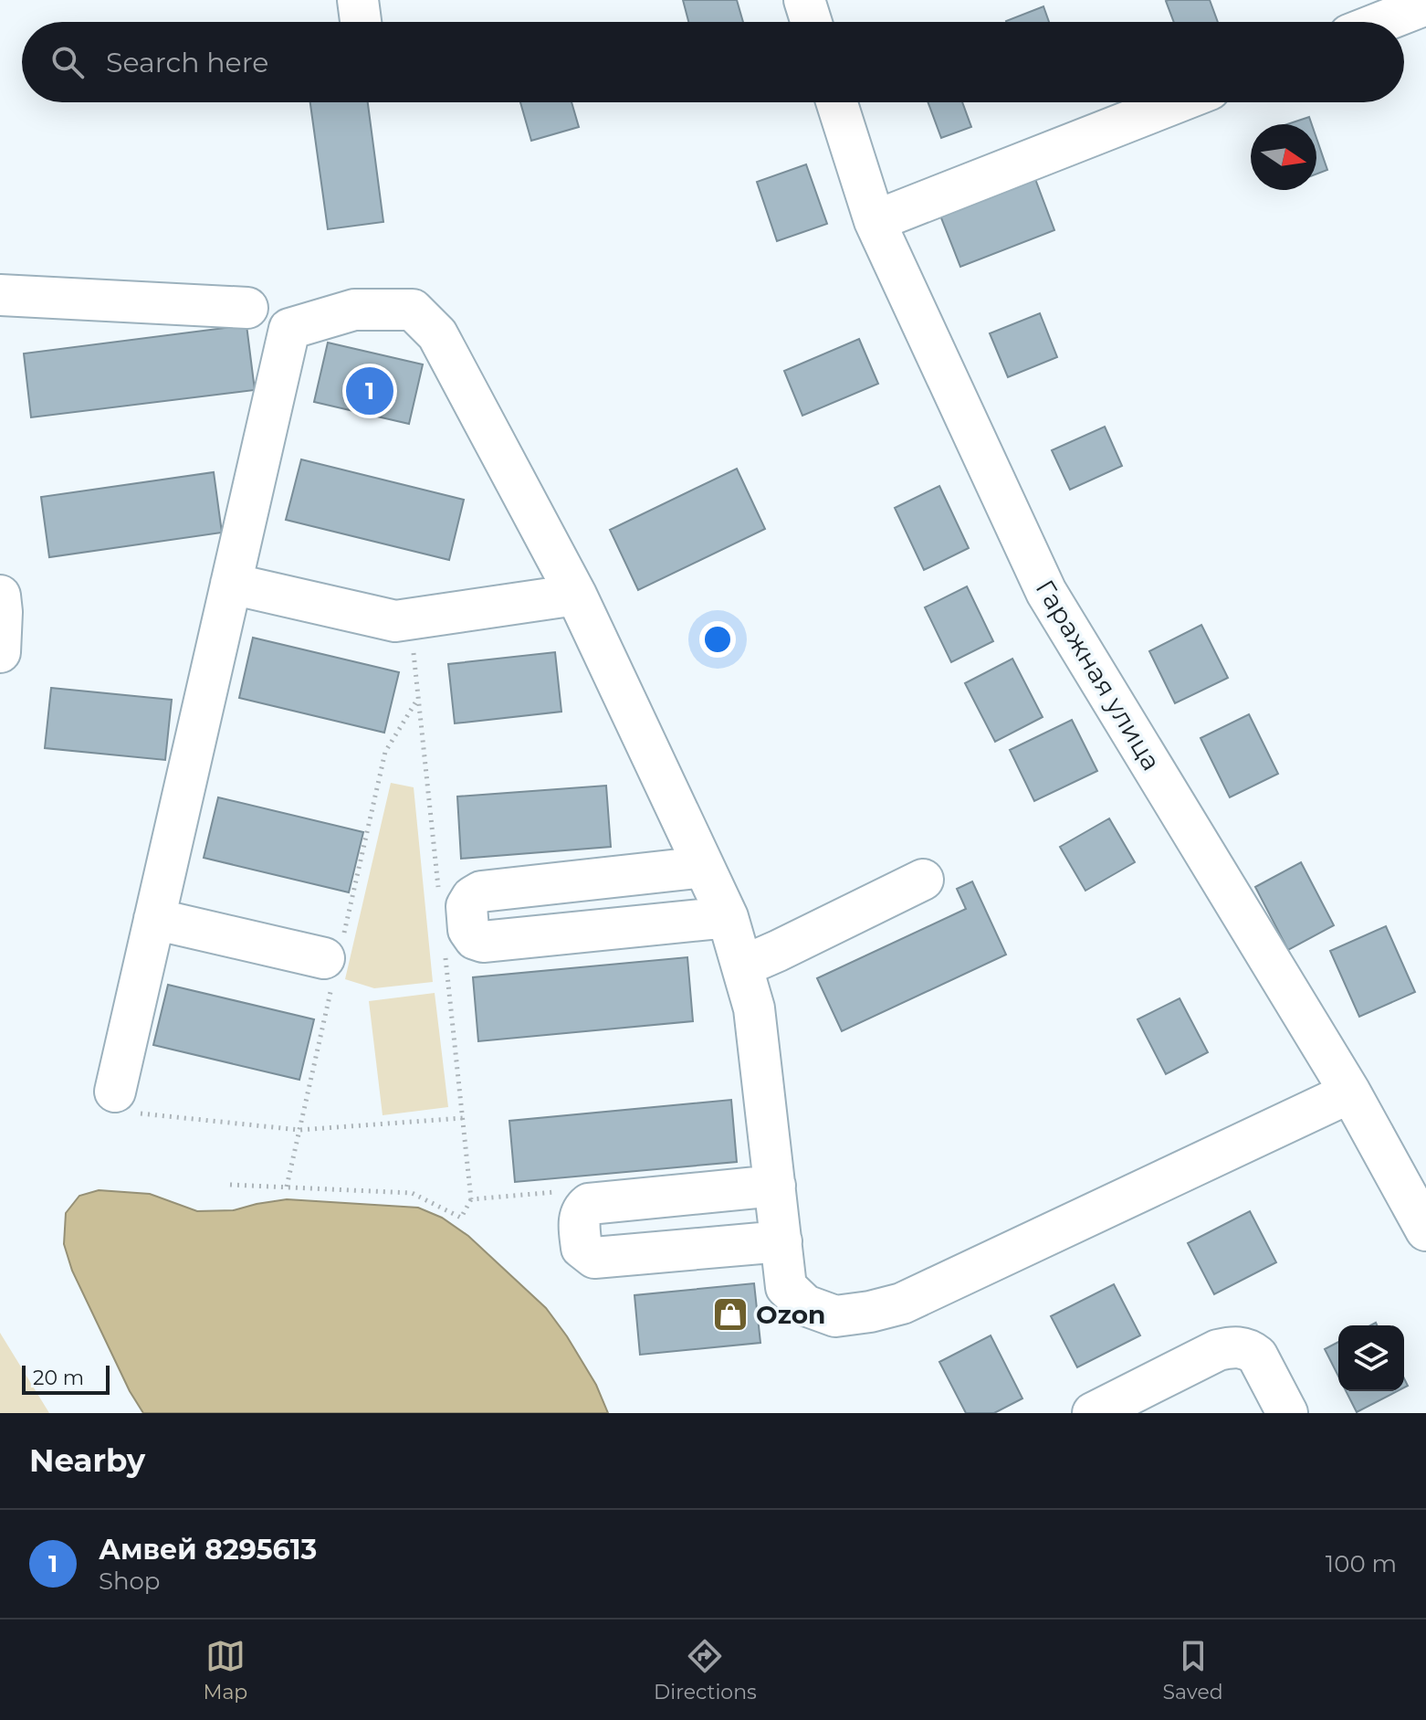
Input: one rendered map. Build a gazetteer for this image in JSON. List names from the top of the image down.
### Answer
{
  "streets": {
    "street": ["Гаражная улица"]
  },
  "places": {
    "shop": ["Ozon"]
  },
  "scale_bar": "20 m",
  "north": "right",
  "page": {
    "search": "Search here",
    "pins": "1",
    "scale": "20 m",
    "heading": "Nearby",
    "list": [
      {
        "mark": "1",
        "name": "Амвей 8295613",
        "note": "Shop",
        "value": "100 m"
      }
    ],
    "nav": ["Map", "Directions", "Saved"]
  }
}
